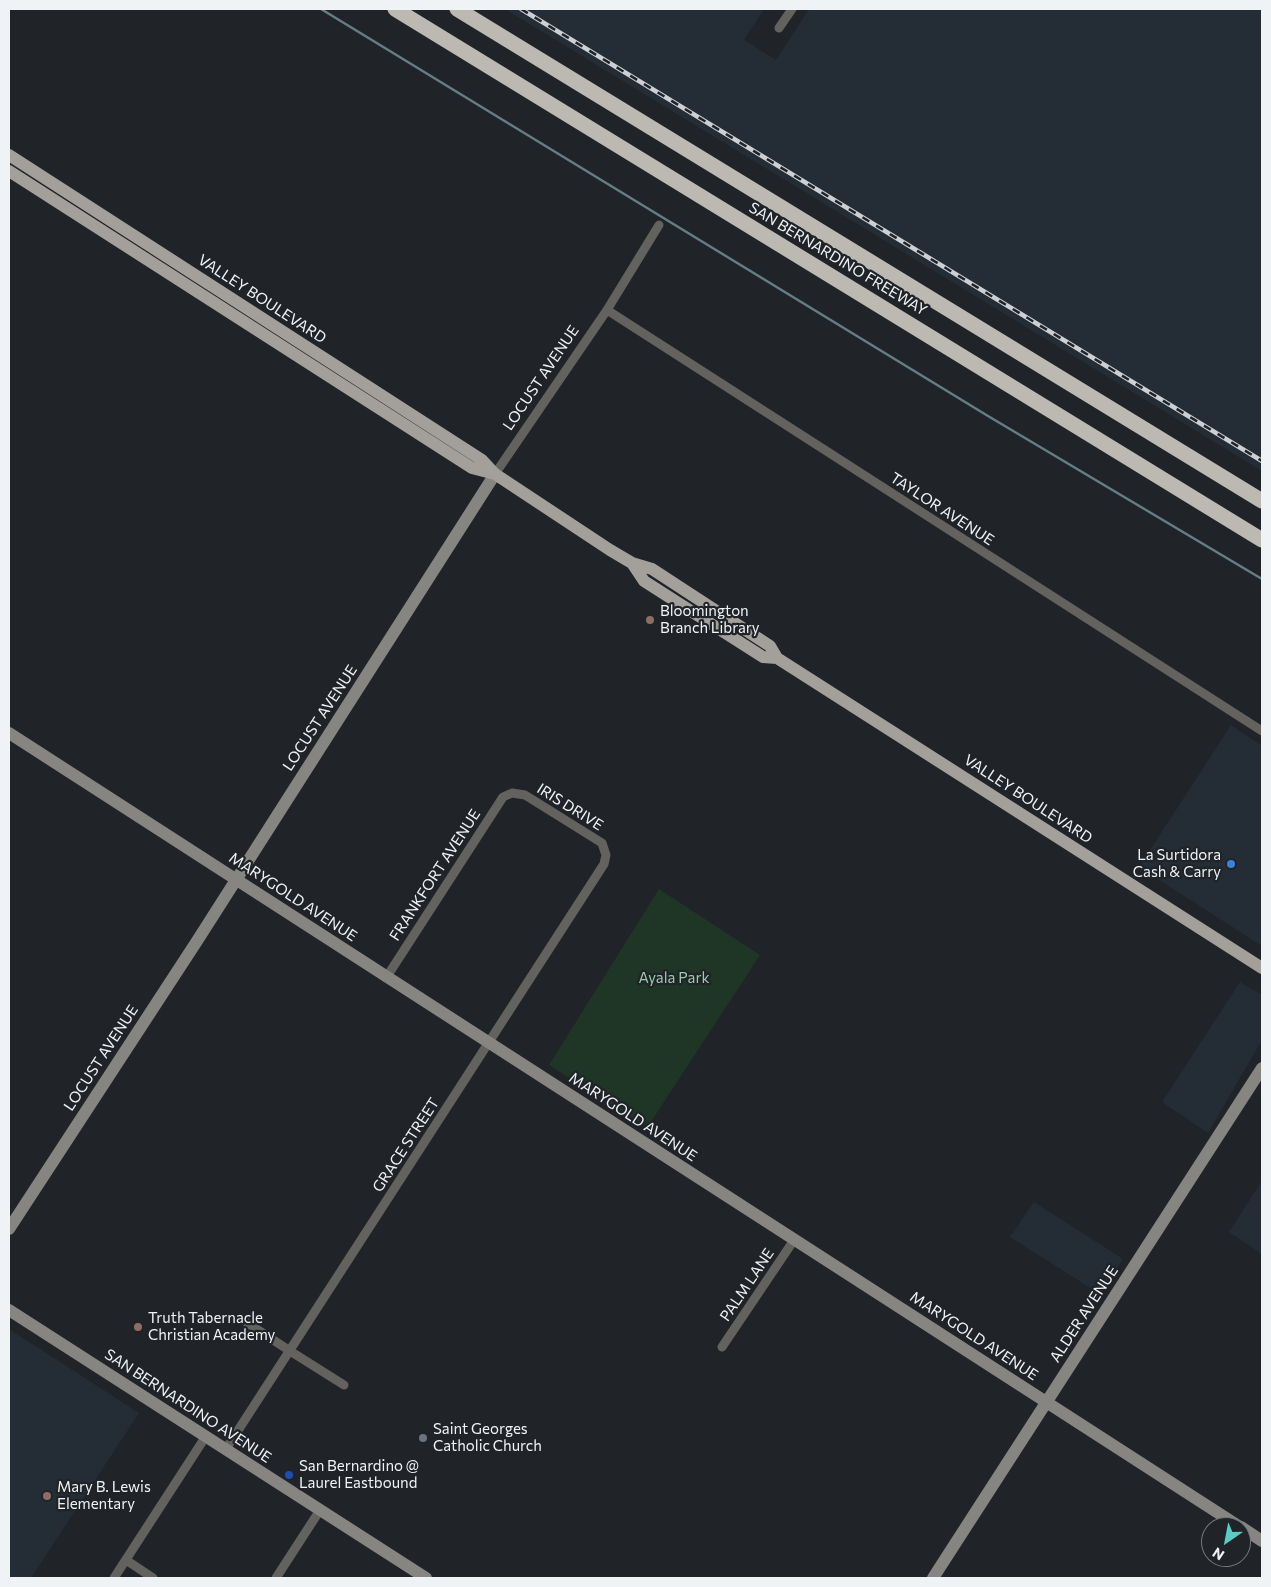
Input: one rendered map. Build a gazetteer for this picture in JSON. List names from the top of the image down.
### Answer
{
  "streets": {
    "highway": ["SAN BERNARDINO FREEWAY"],
    "main road": ["VALLEY BOULEVARD"],
    "street": [
      "LOCUST AVENUE",
      "TAYLOR AVENUE",
      "IRIS DRIVE",
      "FRANKFORT AVENUE",
      "MARYGOLD AVENUE",
      "GRACE STREET",
      "PALM LANE",
      "ALDER AVENUE",
      "SAN BERNARDINO AVENUE"
    ]
  },
  "crossings": [
    ["VALLEY BOULEVARD", "LOCUST AVENUE"],
    ["LOCUST AVENUE", "TAYLOR AVENUE"],
    ["LOCUST AVENUE", "MARYGOLD AVENUE"],
    ["IRIS DRIVE", "FRANKFORT AVENUE"],
    ["IRIS DRIVE", "GRACE STREET"],
    ["FRANKFORT AVENUE", "MARYGOLD AVENUE"],
    ["MARYGOLD AVENUE", "GRACE STREET"],
    ["MARYGOLD AVENUE", "PALM LANE"],
    ["MARYGOLD AVENUE", "ALDER AVENUE"],
    ["GRACE STREET", "SAN BERNARDINO AVENUE"]
  ],
  "parks": ["Ayala Park"],
  "places": [
    "Bloomington Branch Library",
    "La Surtidora Cash & Carry",
    "Truth Tabernacle Christian Academy",
    "Saint Georges Catholic Church",
    "San Bernardino @ Laurel Eastbound",
    "Mary B. Lewis Elementary"
  ],
  "north": "bottom left"
}
